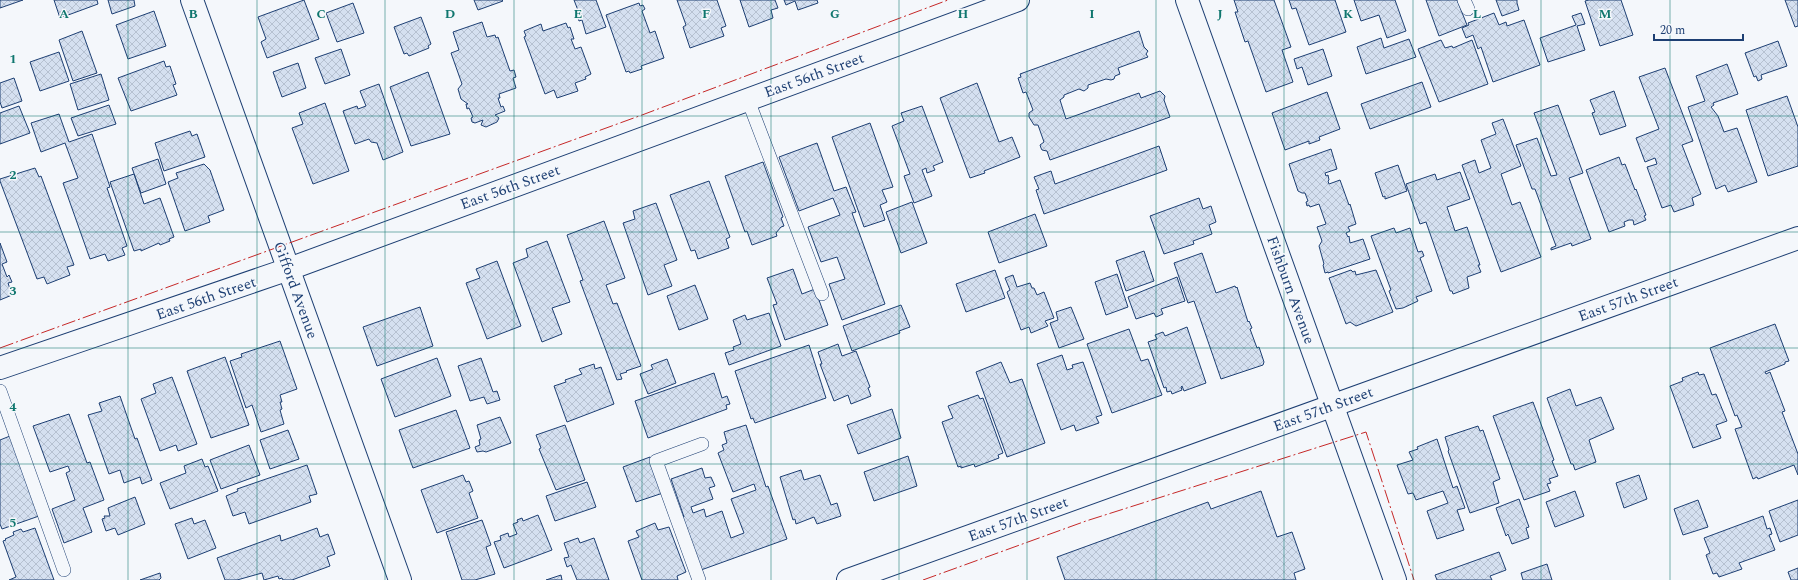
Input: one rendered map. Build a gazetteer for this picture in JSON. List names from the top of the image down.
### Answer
{
  "streets": {
    "street": [
      "East 56th Street",
      "Gifford Avenue",
      "Fishburn Avenue",
      "East 57th Street"
    ]
  },
  "crossings": [
    ["East 56th Street", "Gifford Avenue"],
    ["Fishburn Avenue", "East 57th Street"]
  ],
  "scale_bar": "20 m",
  "grid": {
    "columns": [
      "A",
      "B",
      "C",
      "D",
      "E",
      "F",
      "G",
      "H",
      "I",
      "J",
      "K",
      "L",
      "M"
    ],
    "rows": [
      "1",
      "2",
      "3",
      "4",
      "5"
    ]
  }
}
